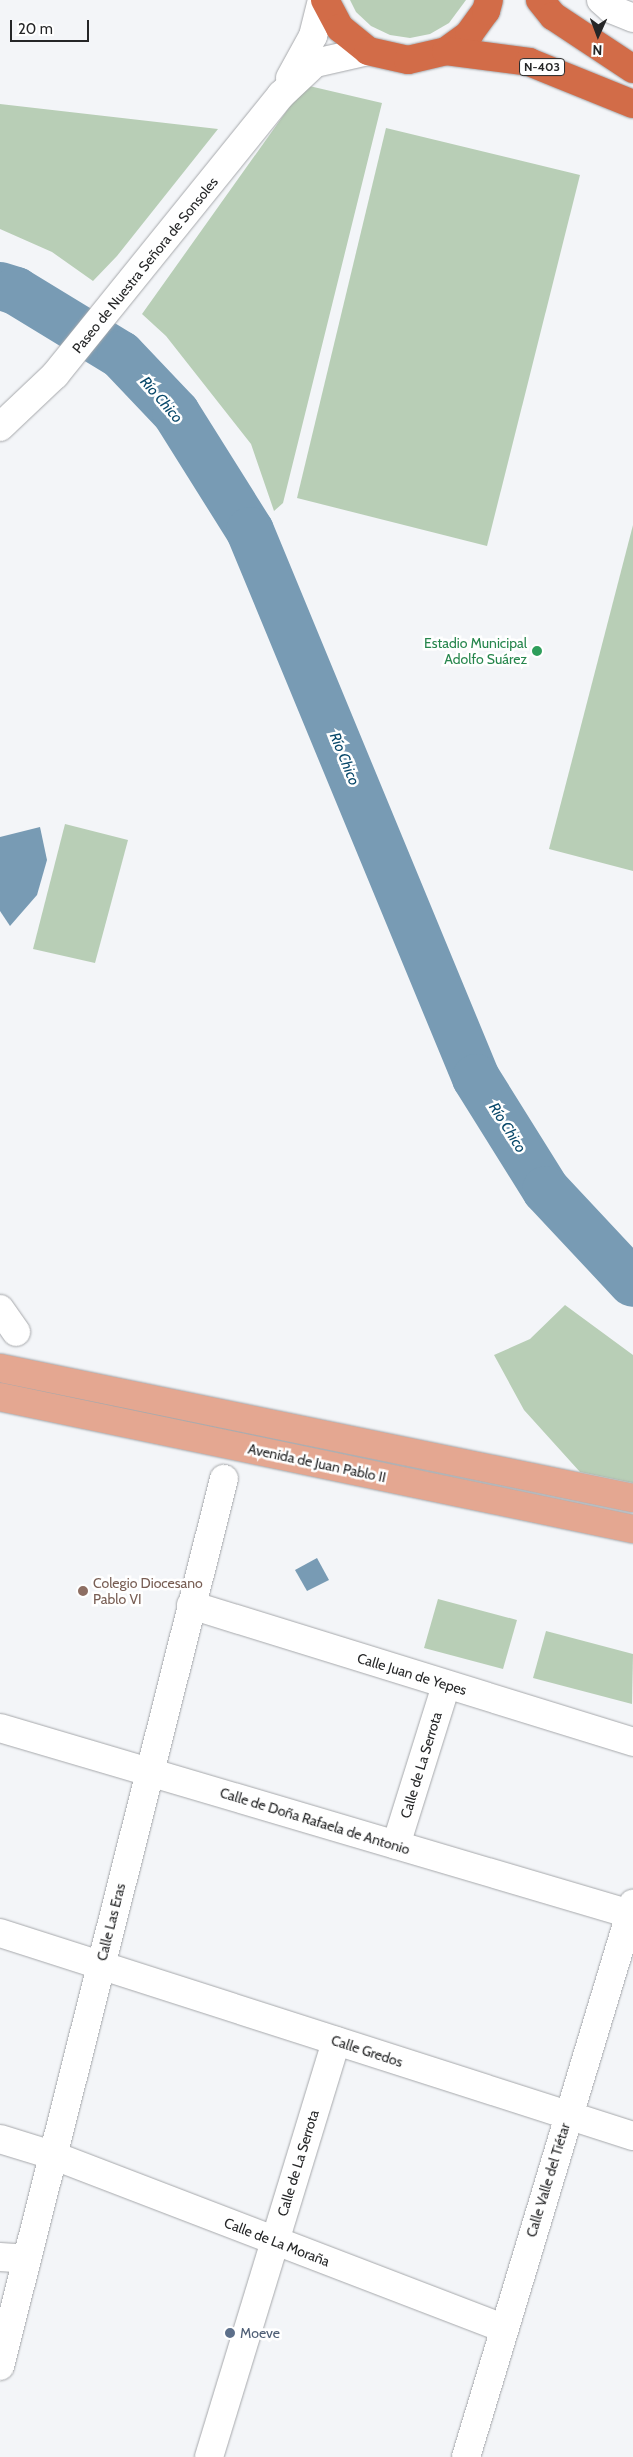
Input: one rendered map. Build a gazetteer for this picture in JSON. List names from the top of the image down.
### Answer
{
  "streets": {
    "highway": ["N-403"],
    "main road": ["Avenida de Juan Pablo II"],
    "street": [
      "Paseo de Nuestra Señora de Sonsoles",
      "Calle Juan de Yepes",
      "Calle de La Serrota",
      "Calle de Doña Rafaela de Antonio",
      "Calle Las Eras",
      "Calle Gredos",
      "Calle Valle del Tiétar",
      "Calle de La Moraña"
    ]
  },
  "crossings": [
    ["N-403", "Paseo de Nuestra Señora de Sonsoles"],
    ["Calle Juan de Yepes", "Calle de La Serrota"],
    ["Calle Juan de Yepes", "Calle Las Eras"],
    ["Calle de La Serrota", "Calle de Doña Rafaela de Antonio"],
    ["Calle de La Serrota", "Calle Gredos"],
    ["Calle de La Serrota", "Calle de La Moraña"],
    ["Calle de Doña Rafaela de Antonio", "Calle Las Eras"],
    ["Calle de Doña Rafaela de Antonio", "Calle Valle del Tiétar"],
    ["Calle Las Eras", "Calle Gredos"],
    ["Calle Las Eras", "Calle de La Moraña"],
    ["Calle Gredos", "Calle Valle del Tiétar"],
    ["Calle Valle del Tiétar", "Calle de La Moraña"]
  ],
  "water": ["Río Chico"],
  "places": ["Estadio Municipal Adolfo Suárez", "Colegio Diocesano Pablo VI", "Moeve"],
  "scale_bar": "20 m",
  "north": "bottom"
}
